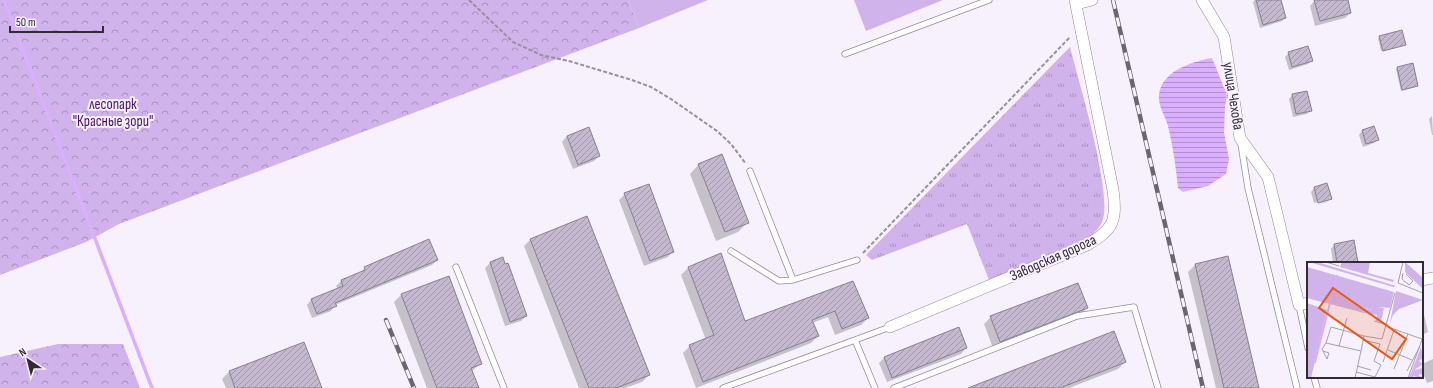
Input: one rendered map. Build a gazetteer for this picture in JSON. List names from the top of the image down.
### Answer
{
  "streets": {
    "street": ["улица Чехова", "Заводская дорога"]
  },
  "parks": ["лесопарк \"Красные зори\""],
  "scale_bar": "50 m",
  "north": "top left"
}
